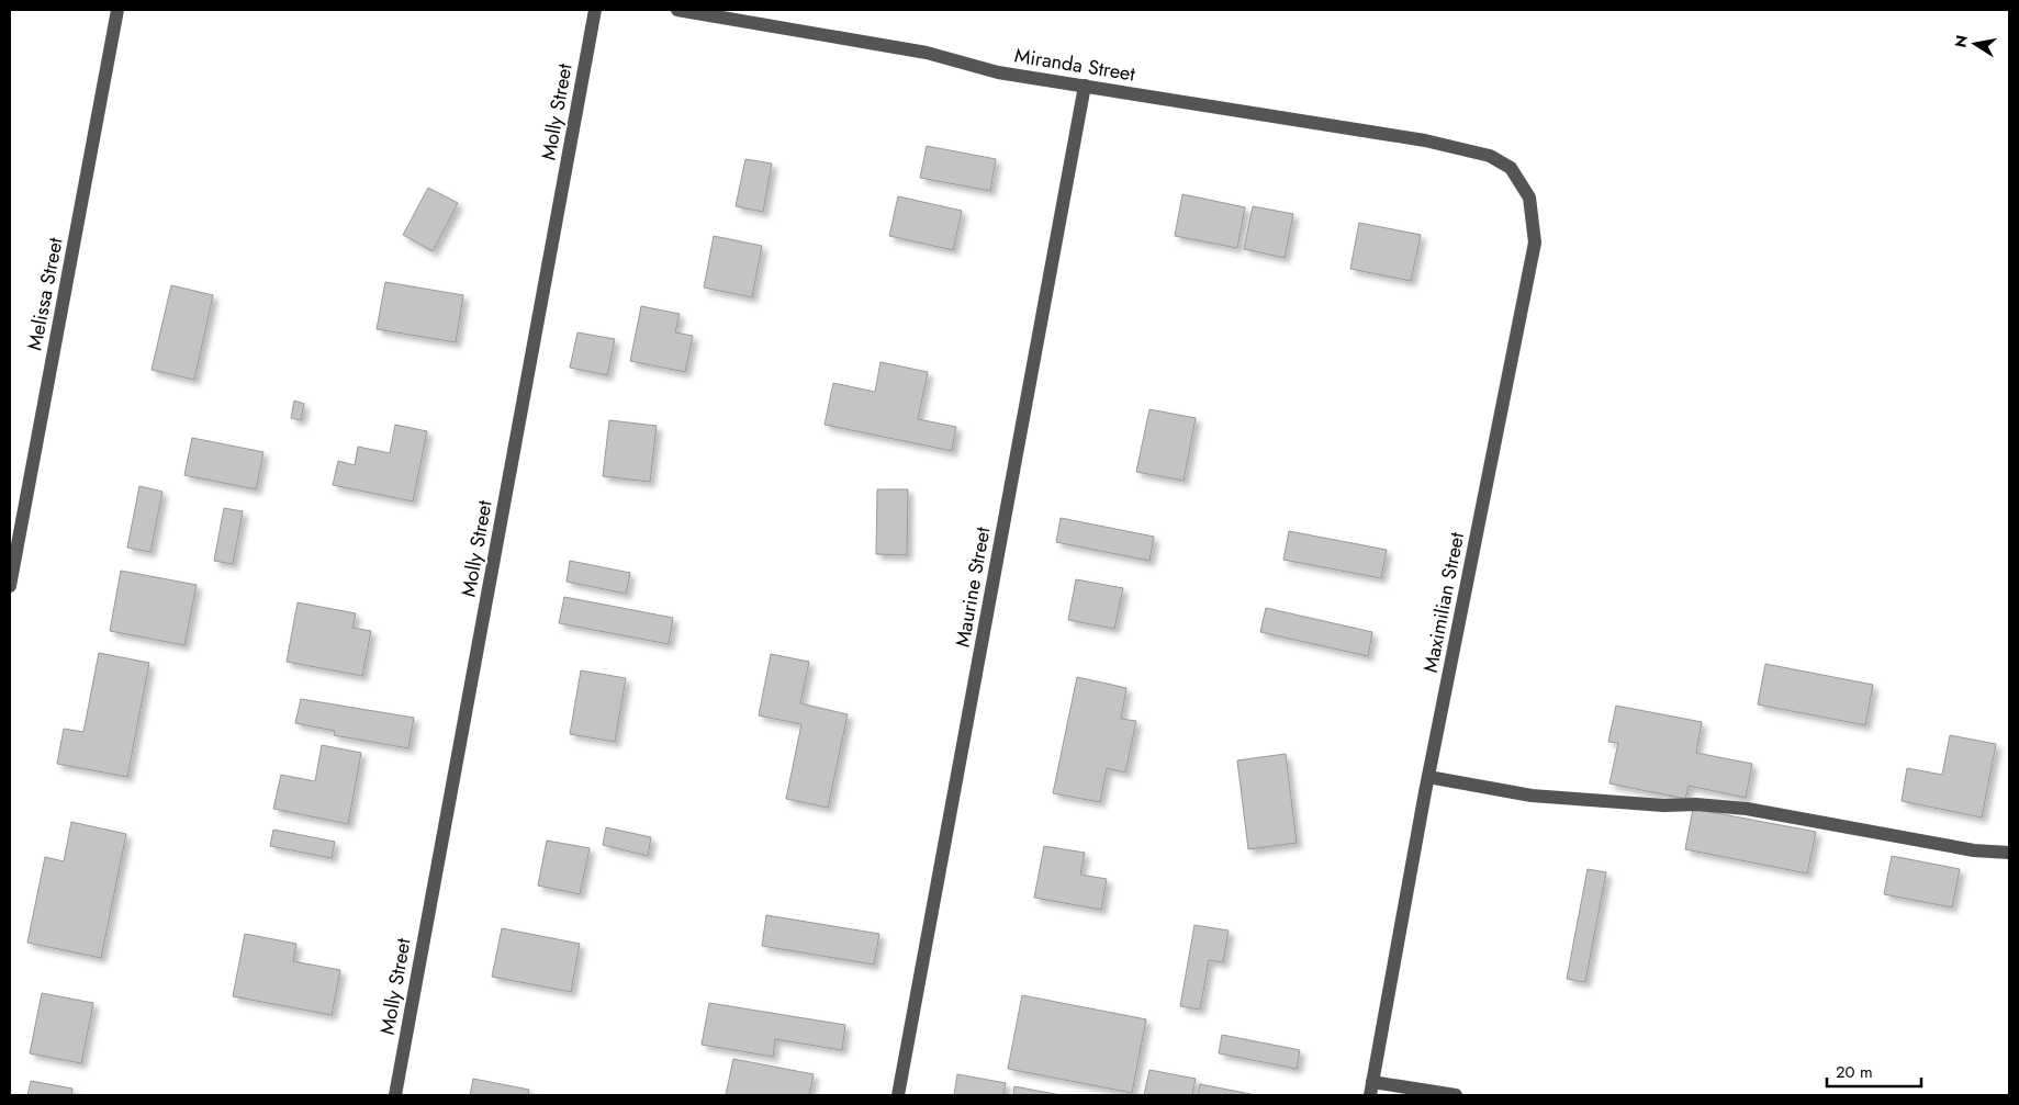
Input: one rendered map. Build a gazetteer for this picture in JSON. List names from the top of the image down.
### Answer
{
  "streets": {
    "street": [
      "Miranda Street",
      "Molly Street",
      "Melissa Street",
      "Maurine Street",
      "Maximilian Street"
    ]
  },
  "crossings": [
    ["Miranda Street", "Maurine Street"],
    ["Miranda Street", "Maximilian Street"]
  ],
  "scale_bar": "20 m",
  "north": "left"
}
